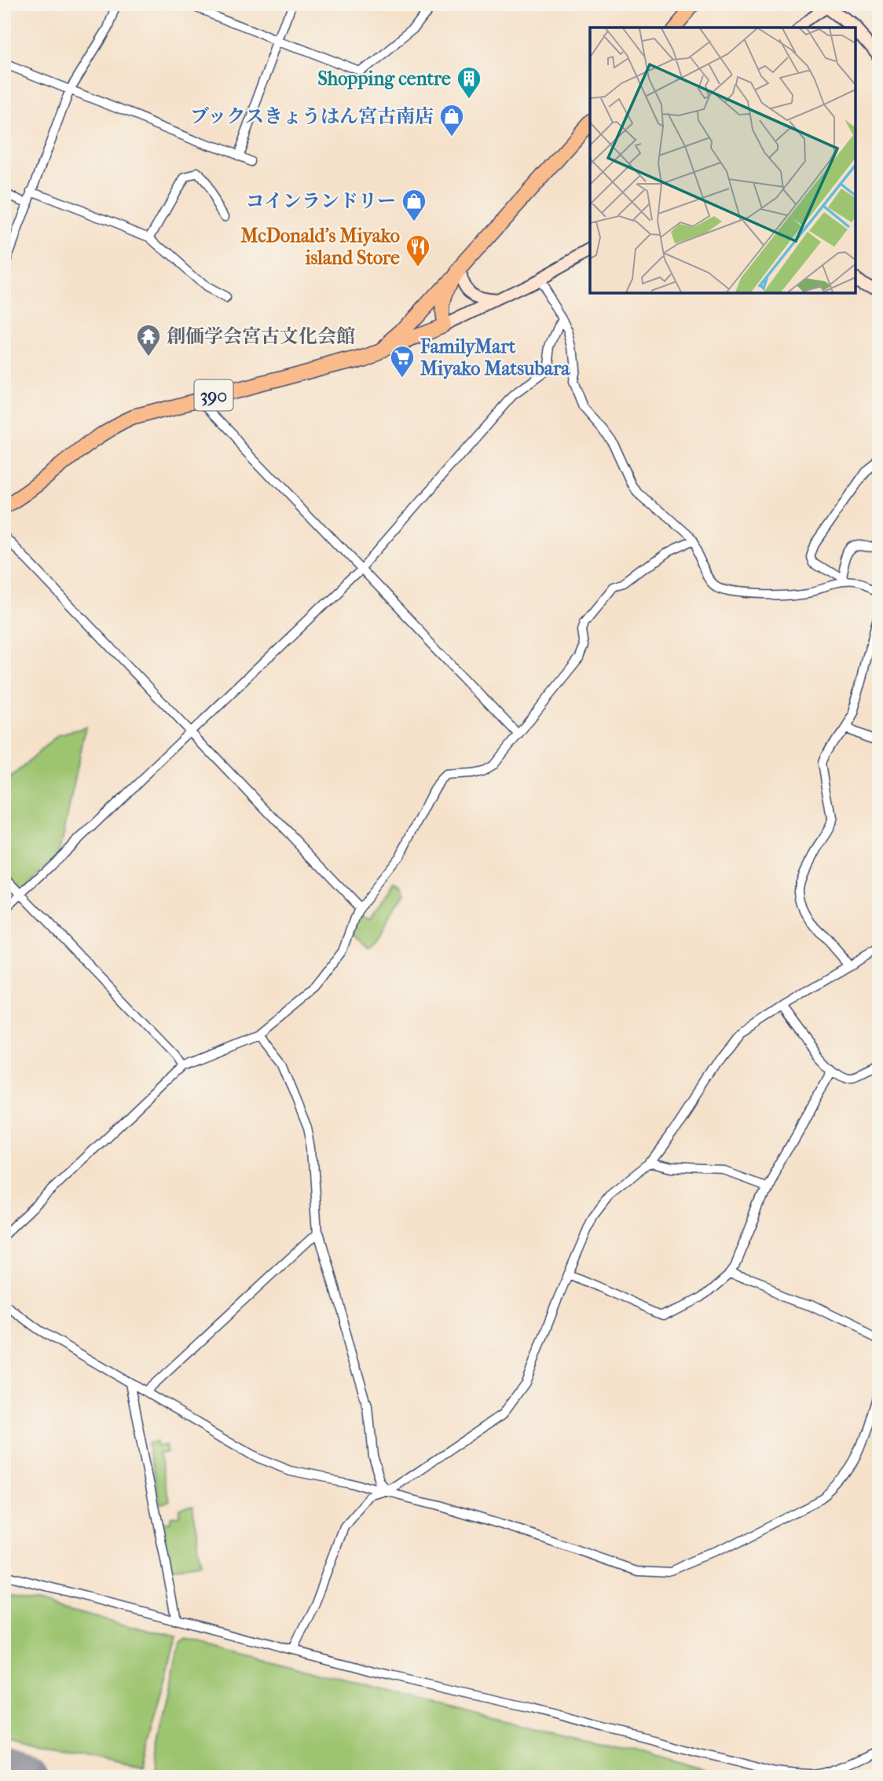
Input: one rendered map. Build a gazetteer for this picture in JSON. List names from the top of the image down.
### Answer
{
  "streets": {
    "highway": ["390"]
  },
  "places": {
    "building": ["Shopping centre"],
    "shop": ["ブックスきょうはん宮古南店", "コインランドリー"],
    "restaurant": ["McDonald's Miyako island Store"],
    "temple": ["創価学会宮古文化会館"],
    "supermarket": ["FamilyMart Miyako Matsubara"]
  }
}
